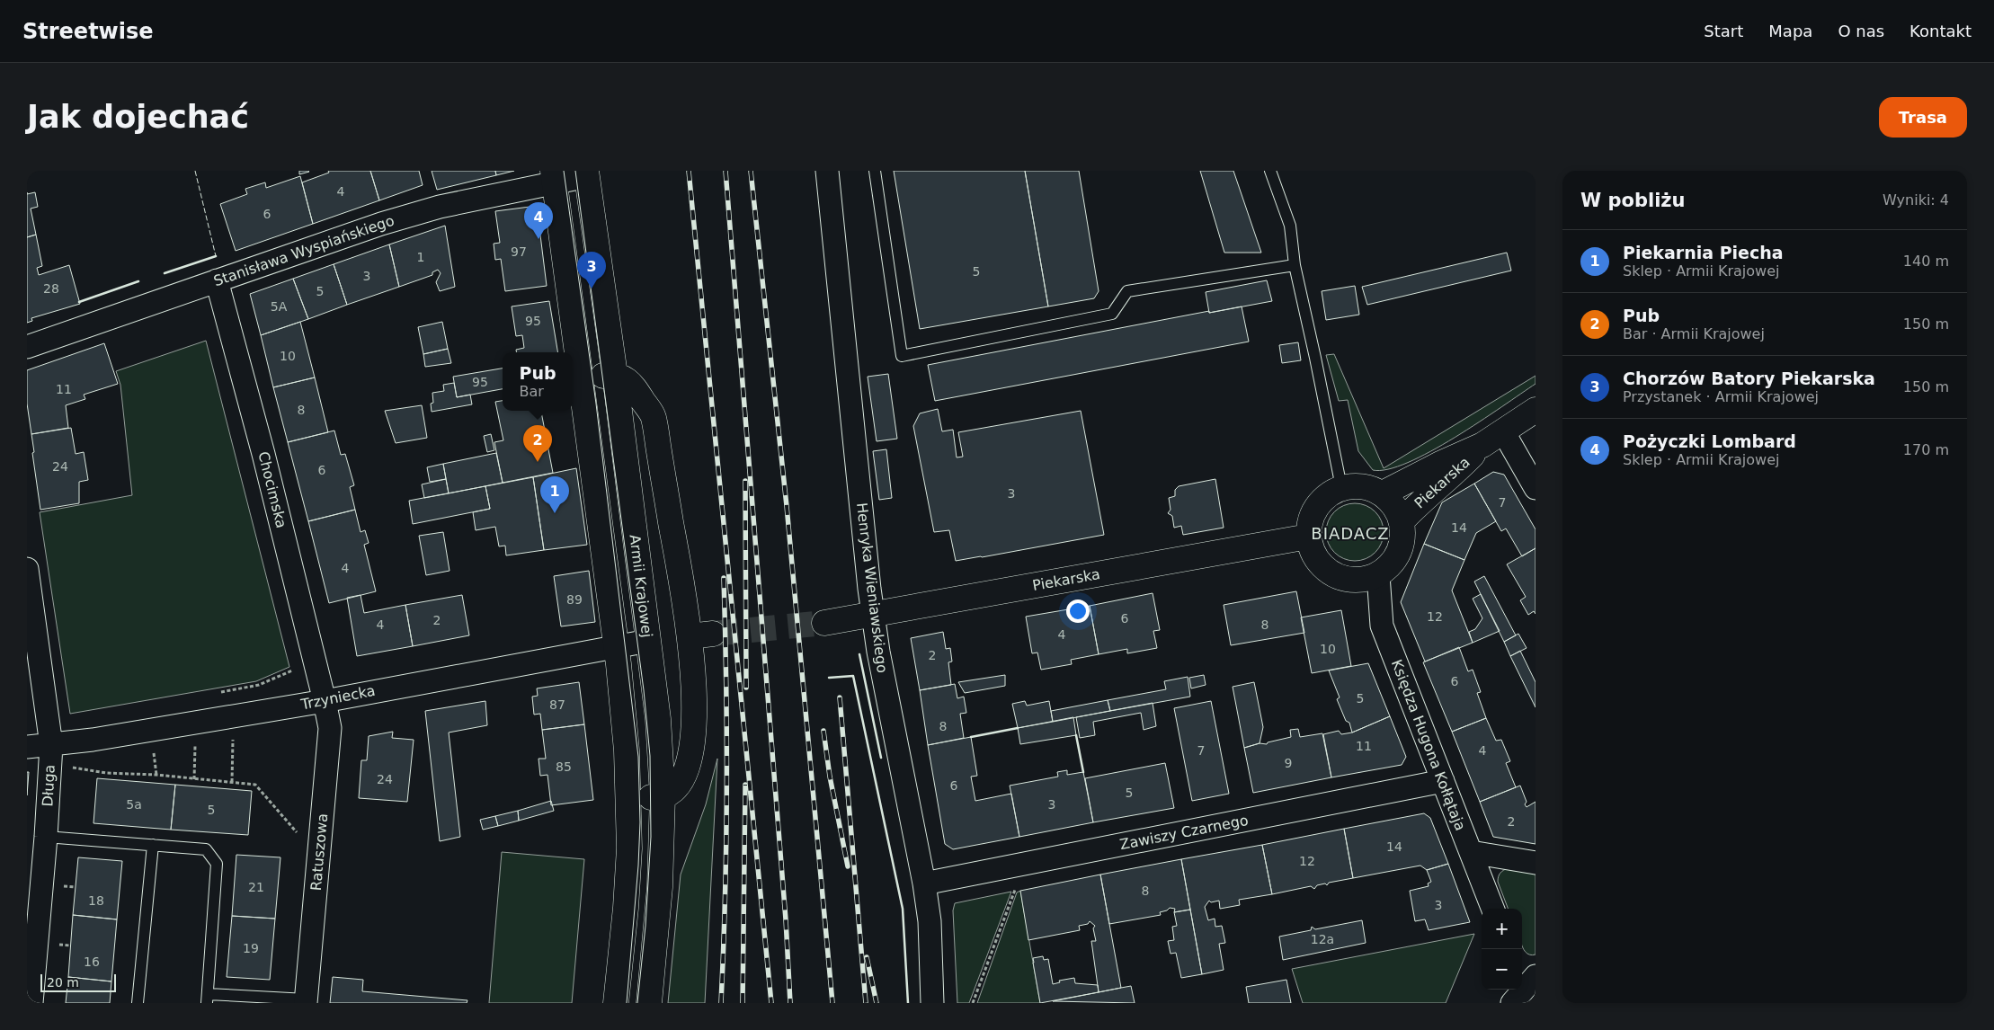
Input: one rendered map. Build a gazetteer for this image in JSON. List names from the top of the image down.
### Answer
{
  "streets": {
    "street": [
      "Stanisława Wyspiańskiego",
      "Piekarska",
      "Chocimska",
      "Armii Krajowej",
      "Henryka Wieniawskiego",
      "Trzyniecka",
      "Księdza Hugona Kołłątaja",
      "Długa",
      "Zawiszy Czarnego",
      "Ratuszowa"
    ]
  },
  "crossings": [
    ["Stanisława Wyspiańskiego", "Chocimska"],
    ["Stanisława Wyspiańskiego", "Armii Krajowej"],
    ["Piekarska", "Henryka Wieniawskiego"],
    ["Piekarska", "Księdza Hugona Kołłątaja"],
    ["Chocimska", "Trzyniecka"],
    ["Chocimska", "Ratuszowa"],
    ["Armii Krajowej", "Trzyniecka"],
    ["Henryka Wieniawskiego", "Zawiszy Czarnego"],
    ["Trzyniecka", "Długa"],
    ["Trzyniecka", "Ratuszowa"],
    ["Księdza Hugona Kołłątaja", "Zawiszy Czarnego"]
  ],
  "districts": ["BIADACZ"],
  "house_numbers": [
    "4",
    "6",
    "97",
    "1",
    "5",
    "3",
    "28",
    "5",
    "5A",
    "95",
    "10",
    "95",
    "11",
    "8",
    "24",
    "6",
    "3",
    "7",
    "14",
    "4",
    "89",
    "12",
    "6",
    "2",
    "4",
    "8",
    "4",
    "10",
    "2",
    "6",
    "5",
    "87",
    "8",
    "11",
    "7",
    "4",
    "9",
    "85",
    "24",
    "6",
    "5",
    "5a",
    "3",
    "5",
    "2",
    "14",
    "12",
    "21",
    "8",
    "18",
    "3",
    "12a",
    "19",
    "16"
  ],
  "scale_bar": "20 m",
  "page": {
    "header": "Streetwise",
    "nav": [
      "Start",
      "Mapa",
      "O nas",
      "Kontakt"
    ],
    "buttons": "Trasa",
    "title": "Jak dojechać",
    "heading": ["W pobliżu", "Wyniki: 4"],
    "pins": [
      "4",
      "3",
      "2",
      "1"
    ],
    "list": [
      {
        "mark": "1",
        "name": "Piekarnia Piecha",
        "note": "Sklep · Armii Krajowej",
        "value": "140 m"
      },
      {
        "mark": "2",
        "name": "Pub",
        "note": "Bar · Armii Krajowej",
        "value": "150 m"
      },
      {
        "mark": "3",
        "name": "Chorzów Batory Piekarska",
        "note": "Przystanek · Armii Krajowej",
        "value": "150 m"
      },
      {
        "mark": "4",
        "name": "Pożyczki Lombard",
        "note": "Sklep · Armii Krajowej",
        "value": "170 m"
      }
    ],
    "popup": ["Pub", "Bar"],
    "map_buttons": ["+", "−"],
    "scale": "20 m"
  }
}
